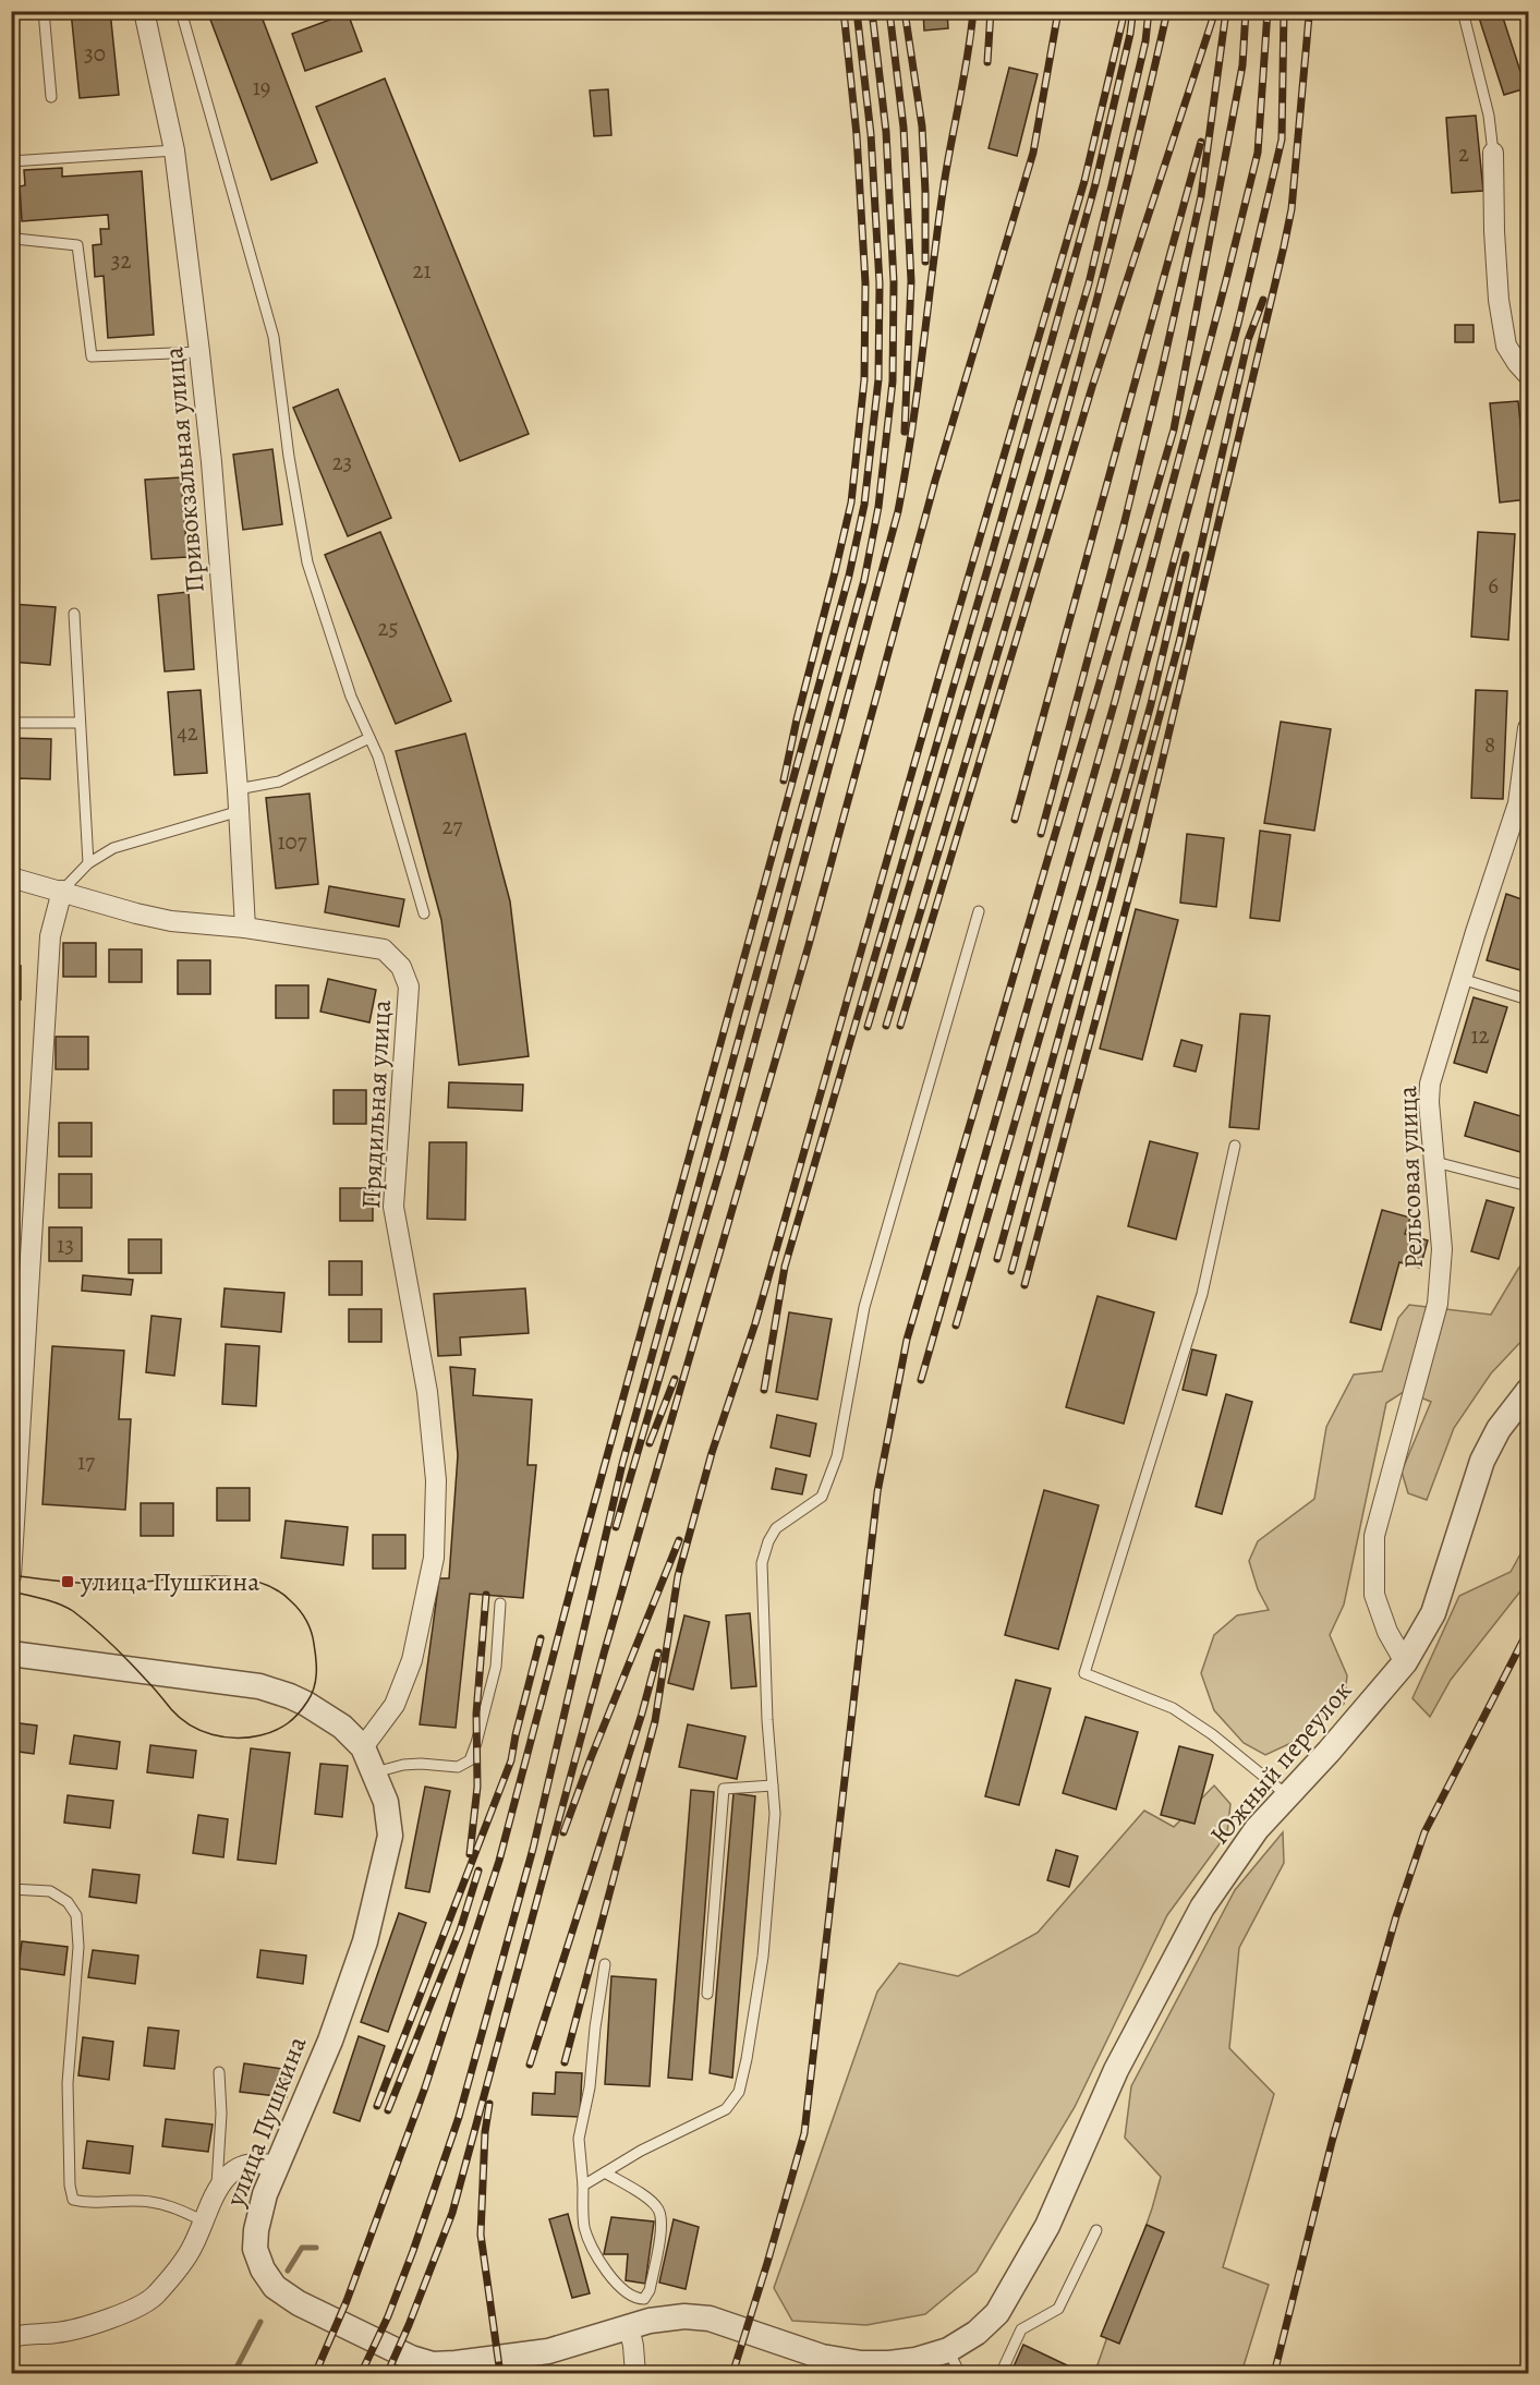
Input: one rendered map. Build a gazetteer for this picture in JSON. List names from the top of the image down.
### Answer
{
  "streets": {
    "street": [
      "Привокзальная улица",
      "Прядильная улица",
      "Рельсовая улица",
      "Южный переулок",
      "улица Пушкина"
    ]
  },
  "crossings": [
    ["Привокзальная улица", "Прядильная улица"],
    ["Прядильная улица", "улица Пушкина"],
    ["Рельсовая улица", "Южный переулок"],
    ["Южный переулок", "улица Пушкина"]
  ],
  "places": {
    "transit": ["улица Пушкина"]
  },
  "house_numbers": [
    "30",
    "19",
    "2",
    "32",
    "21",
    "23",
    "6",
    "25",
    "42",
    "8",
    "27",
    "107",
    "12",
    "13",
    "17"
  ]
}
